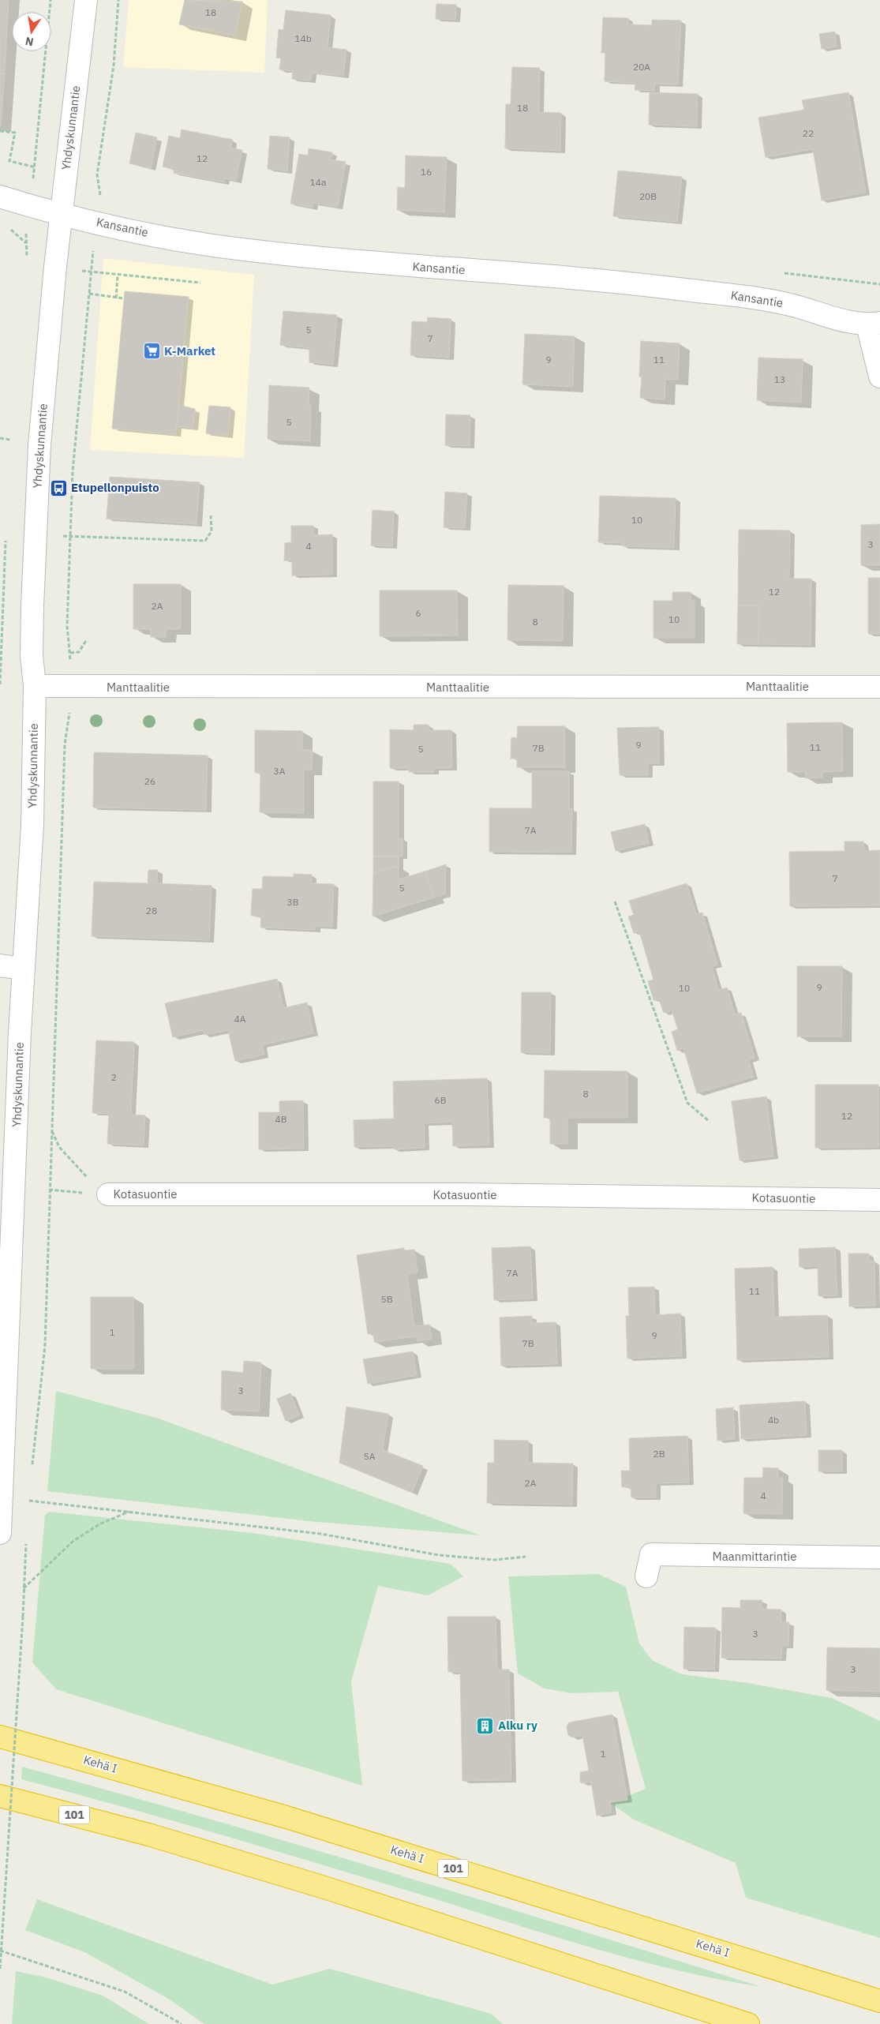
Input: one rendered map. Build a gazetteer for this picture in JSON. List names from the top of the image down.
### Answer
{
  "streets": {
    "highway": ["Kehä I", "101"],
    "street": [
      "Yhdyskunnantie",
      "Kansantie",
      "Manttaalitie",
      "Kotasuontie",
      "Maanmittarintie"
    ]
  },
  "crossings": [
    ["Yhdyskunnantie", "Kansantie"],
    ["Yhdyskunnantie", "Manttaalitie"]
  ],
  "places": {
    "supermarket": ["K-Market"],
    "bus stop": ["Etupellonpuisto"],
    "building": ["Alku ry"]
  },
  "house_numbers": [
    "18",
    "14b",
    "20A",
    "18",
    "22",
    "12",
    "16",
    "14a",
    "20B",
    "5",
    "7",
    "9",
    "11",
    "13",
    "5",
    "10",
    "3",
    "4",
    "12",
    "2A",
    "6",
    "10",
    "8",
    "9",
    "11",
    "7B",
    "5",
    "3A",
    "26",
    "7A",
    "7",
    "5",
    "3B",
    "28",
    "9",
    "10",
    "4A",
    "2",
    "8",
    "6B",
    "12",
    "4B",
    "7A",
    "11",
    "5B",
    "1",
    "9",
    "7B",
    "3",
    "4b",
    "2B",
    "5A",
    "2A",
    "4",
    "3",
    "3",
    "1"
  ],
  "north": "bottom"
}
